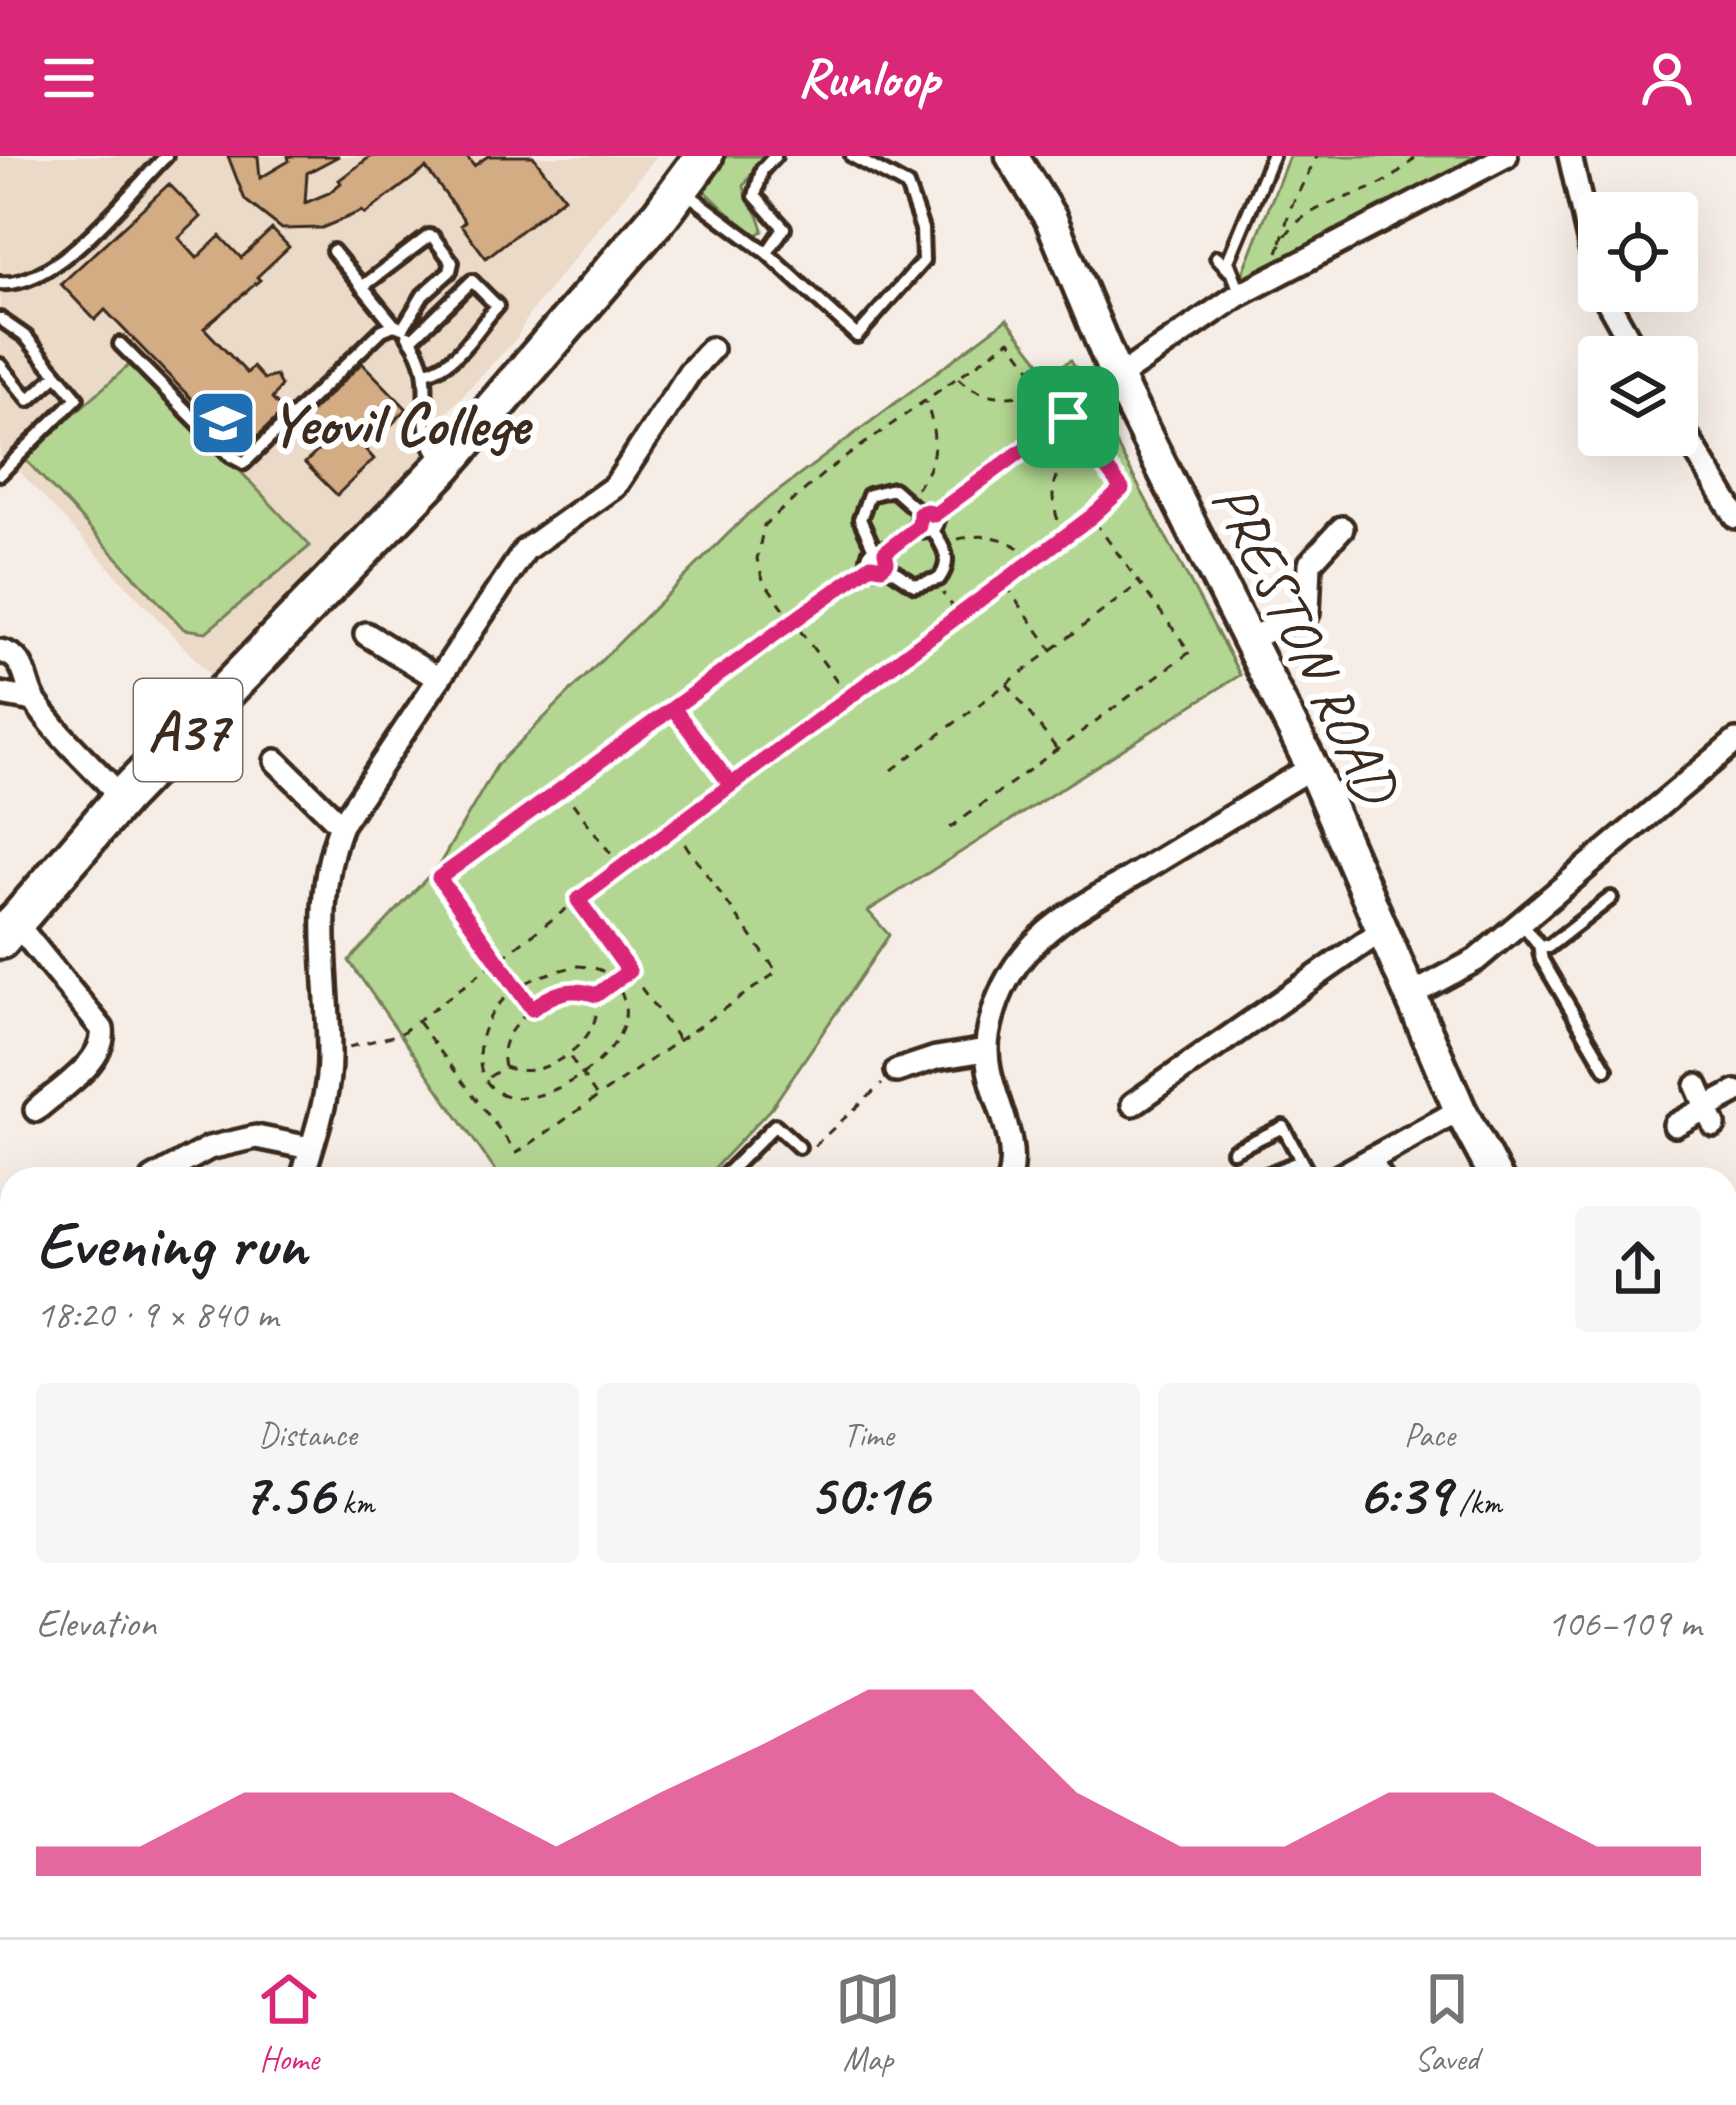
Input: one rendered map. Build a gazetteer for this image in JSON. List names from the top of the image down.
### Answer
{
  "streets": {
    "highway": ["A37"],
    "street": ["PRESTON ROAD"]
  },
  "places": {
    "school or university": ["Yeovil College"]
  },
  "page": {
    "header": "Runloop",
    "heading": ["Evening run", "18:20 · 9 × 840 m"],
    "stats": [
      ["Distance", "7.56 km"],
      ["Time", "50:16"],
      ["Pace", "6:39 /km"]
    ],
    "chart": ["Elevation", "106–109 m"],
    "tabs": ["Home", "Map", "Saved"]
  }
}
